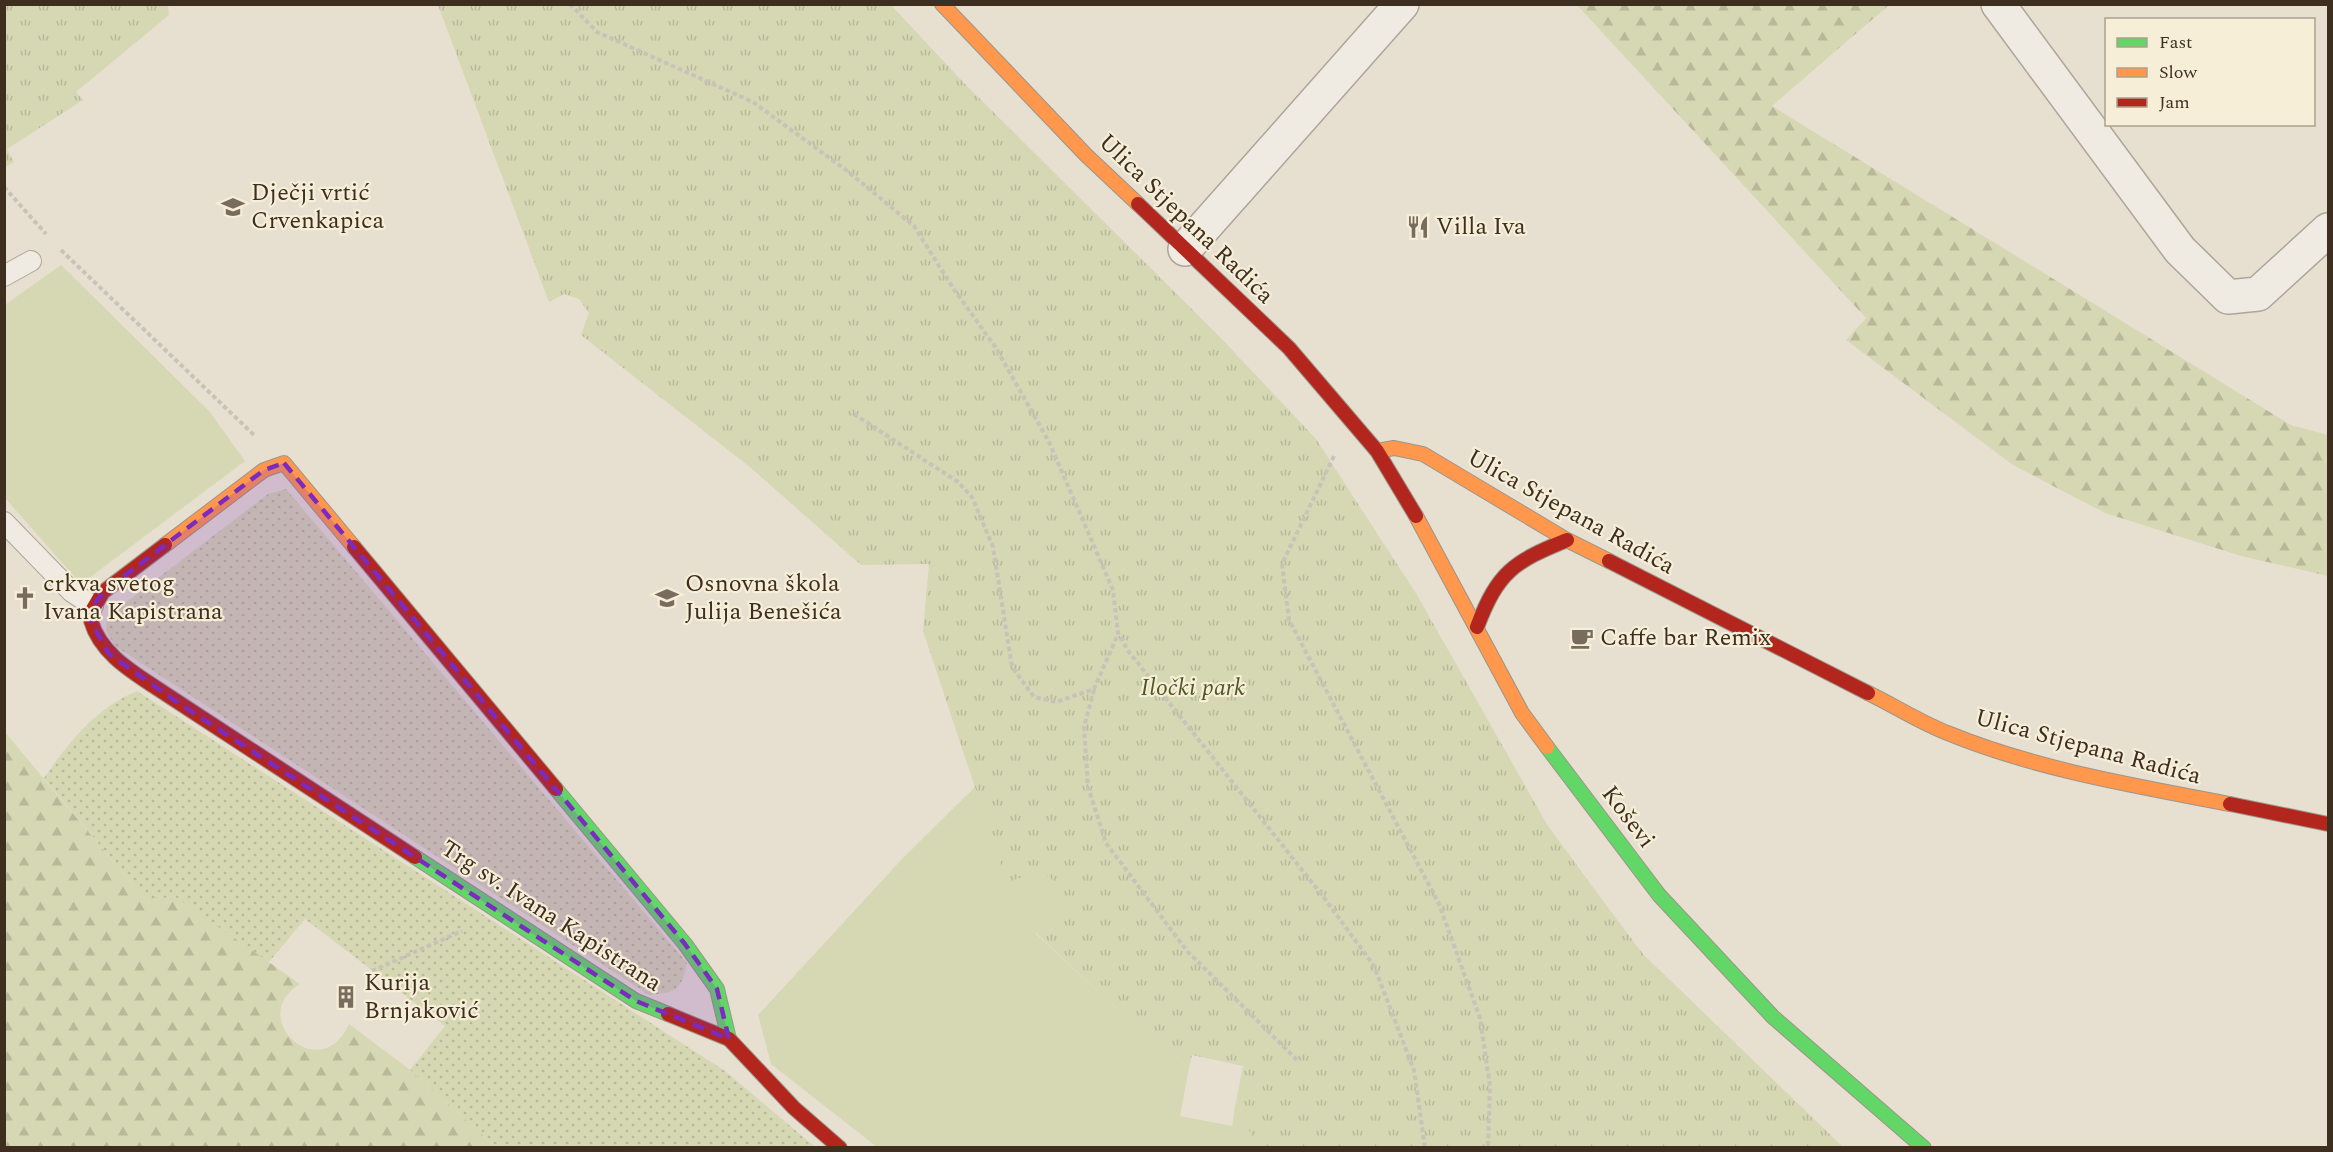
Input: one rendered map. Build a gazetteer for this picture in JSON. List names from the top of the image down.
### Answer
{
  "streets": {
    "street": ["Ulica Stjepana Radića", "Koševi", "Trg sv. Ivana Kapistrana"]
  },
  "crossings": [
    ["Ulica Stjepana Radića", "Koševi"]
  ],
  "parks": ["Iločki park"],
  "places": {
    "school or university": ["Dječji vrtić Crvenkapica", "Osnovna škola Julija Benešića"],
    "restaurant": ["Villa Iva"],
    "church": ["crkva svetog Ivana Kapistrana"],
    "cafe": ["Caffe bar Remix"],
    "building": ["Kurija Brnjaković"]
  },
  "legend": ["Fast", "Slow", "Jam"]
}
